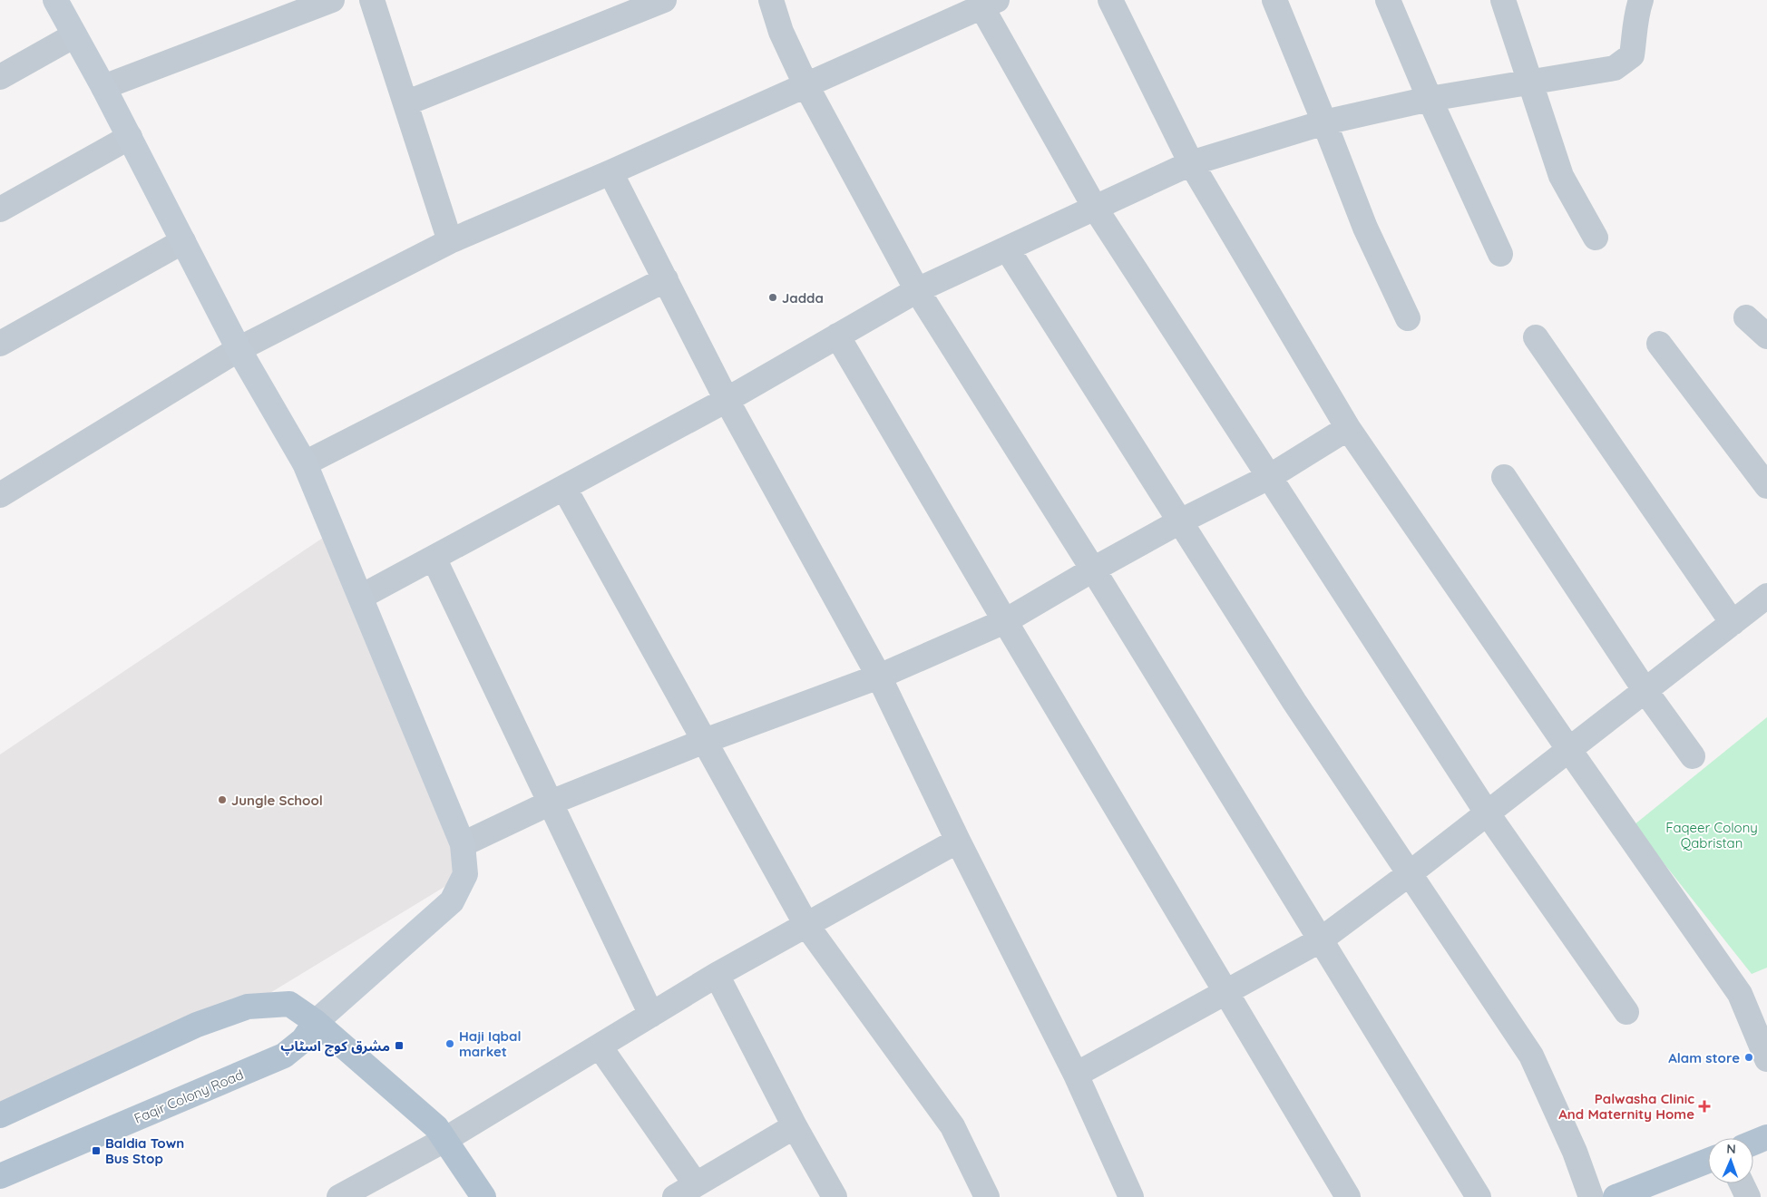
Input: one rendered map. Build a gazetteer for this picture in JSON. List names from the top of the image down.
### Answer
{
  "streets": {
    "main road": ["Faqir Colony Road"]
  },
  "parks": ["Faqeer Colony Qabristan"],
  "places": {
    "other": [
      "Jadda",
      "Jungle School",
      "Haji Iqbal market",
      "Alam store"
    ],
    "transit": ["مشرق کوچ اسٹاپ", "Baldia Town Bus Stop"],
    "health": ["Palwasha Clinic And Maternity Home"]
  },
  "north": "top"
}
